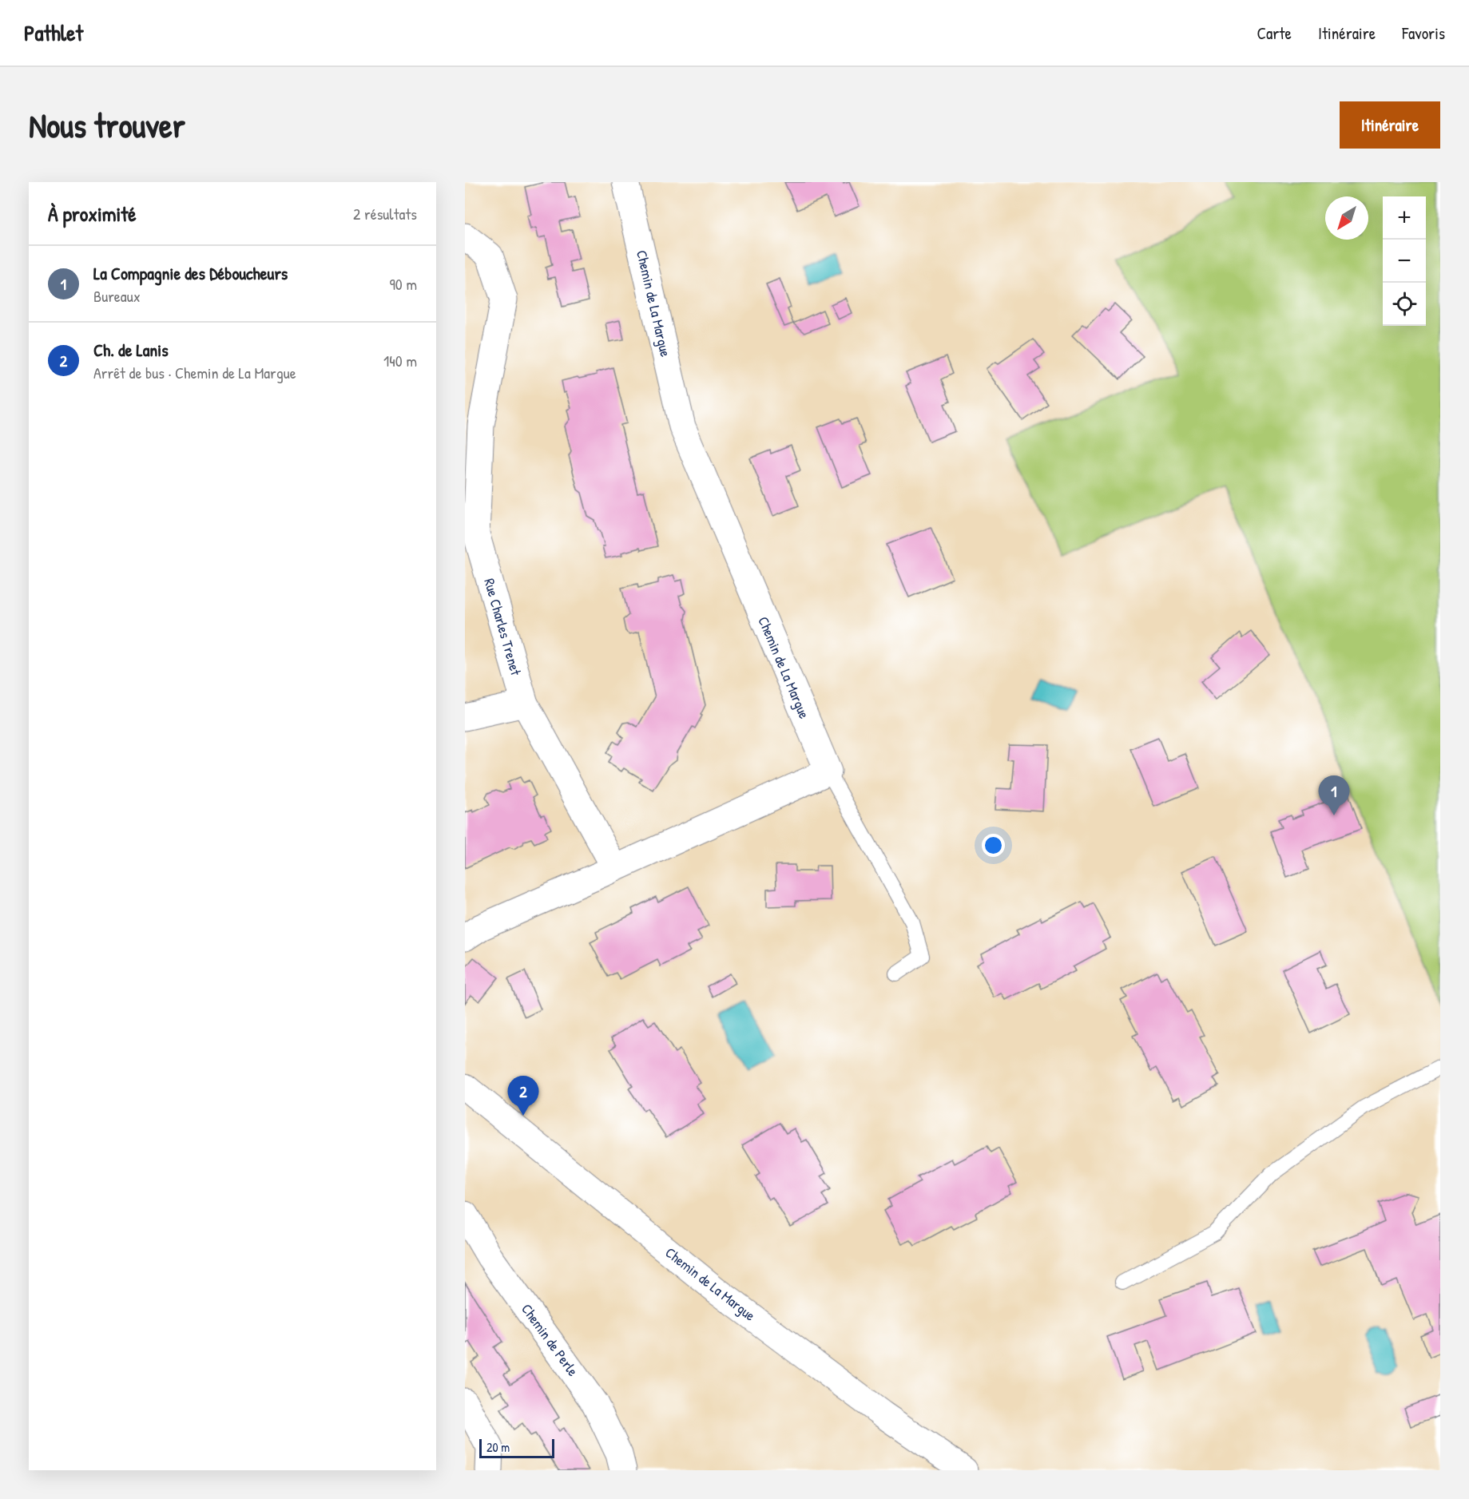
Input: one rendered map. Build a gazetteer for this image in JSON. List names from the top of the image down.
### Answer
{
  "streets": {
    "street": ["Chemin de La Margue", "Rue Charles Trenet", "Chemin de Perle"]
  },
  "scale_bar": "20 m",
  "north": "bottom left",
  "page": {
    "header": "Pathlet",
    "nav": ["Carte", "Itinéraire", "Favoris"],
    "buttons": "Itinéraire",
    "title": "Nous trouver",
    "heading": ["À proximité", "2 résultats"],
    "map_buttons": ["+", "−"],
    "list": [
      {
        "mark": "1",
        "name": "La Compagnie des Déboucheurs",
        "note": "Bureaux",
        "value": "90 m"
      },
      {
        "mark": "2",
        "name": "Ch. de Lanis",
        "note": "Arrêt de bus · Chemin de La Margue",
        "value": "140 m"
      }
    ],
    "pins": ["1", "2"],
    "scale": "20 m"
  }
}
